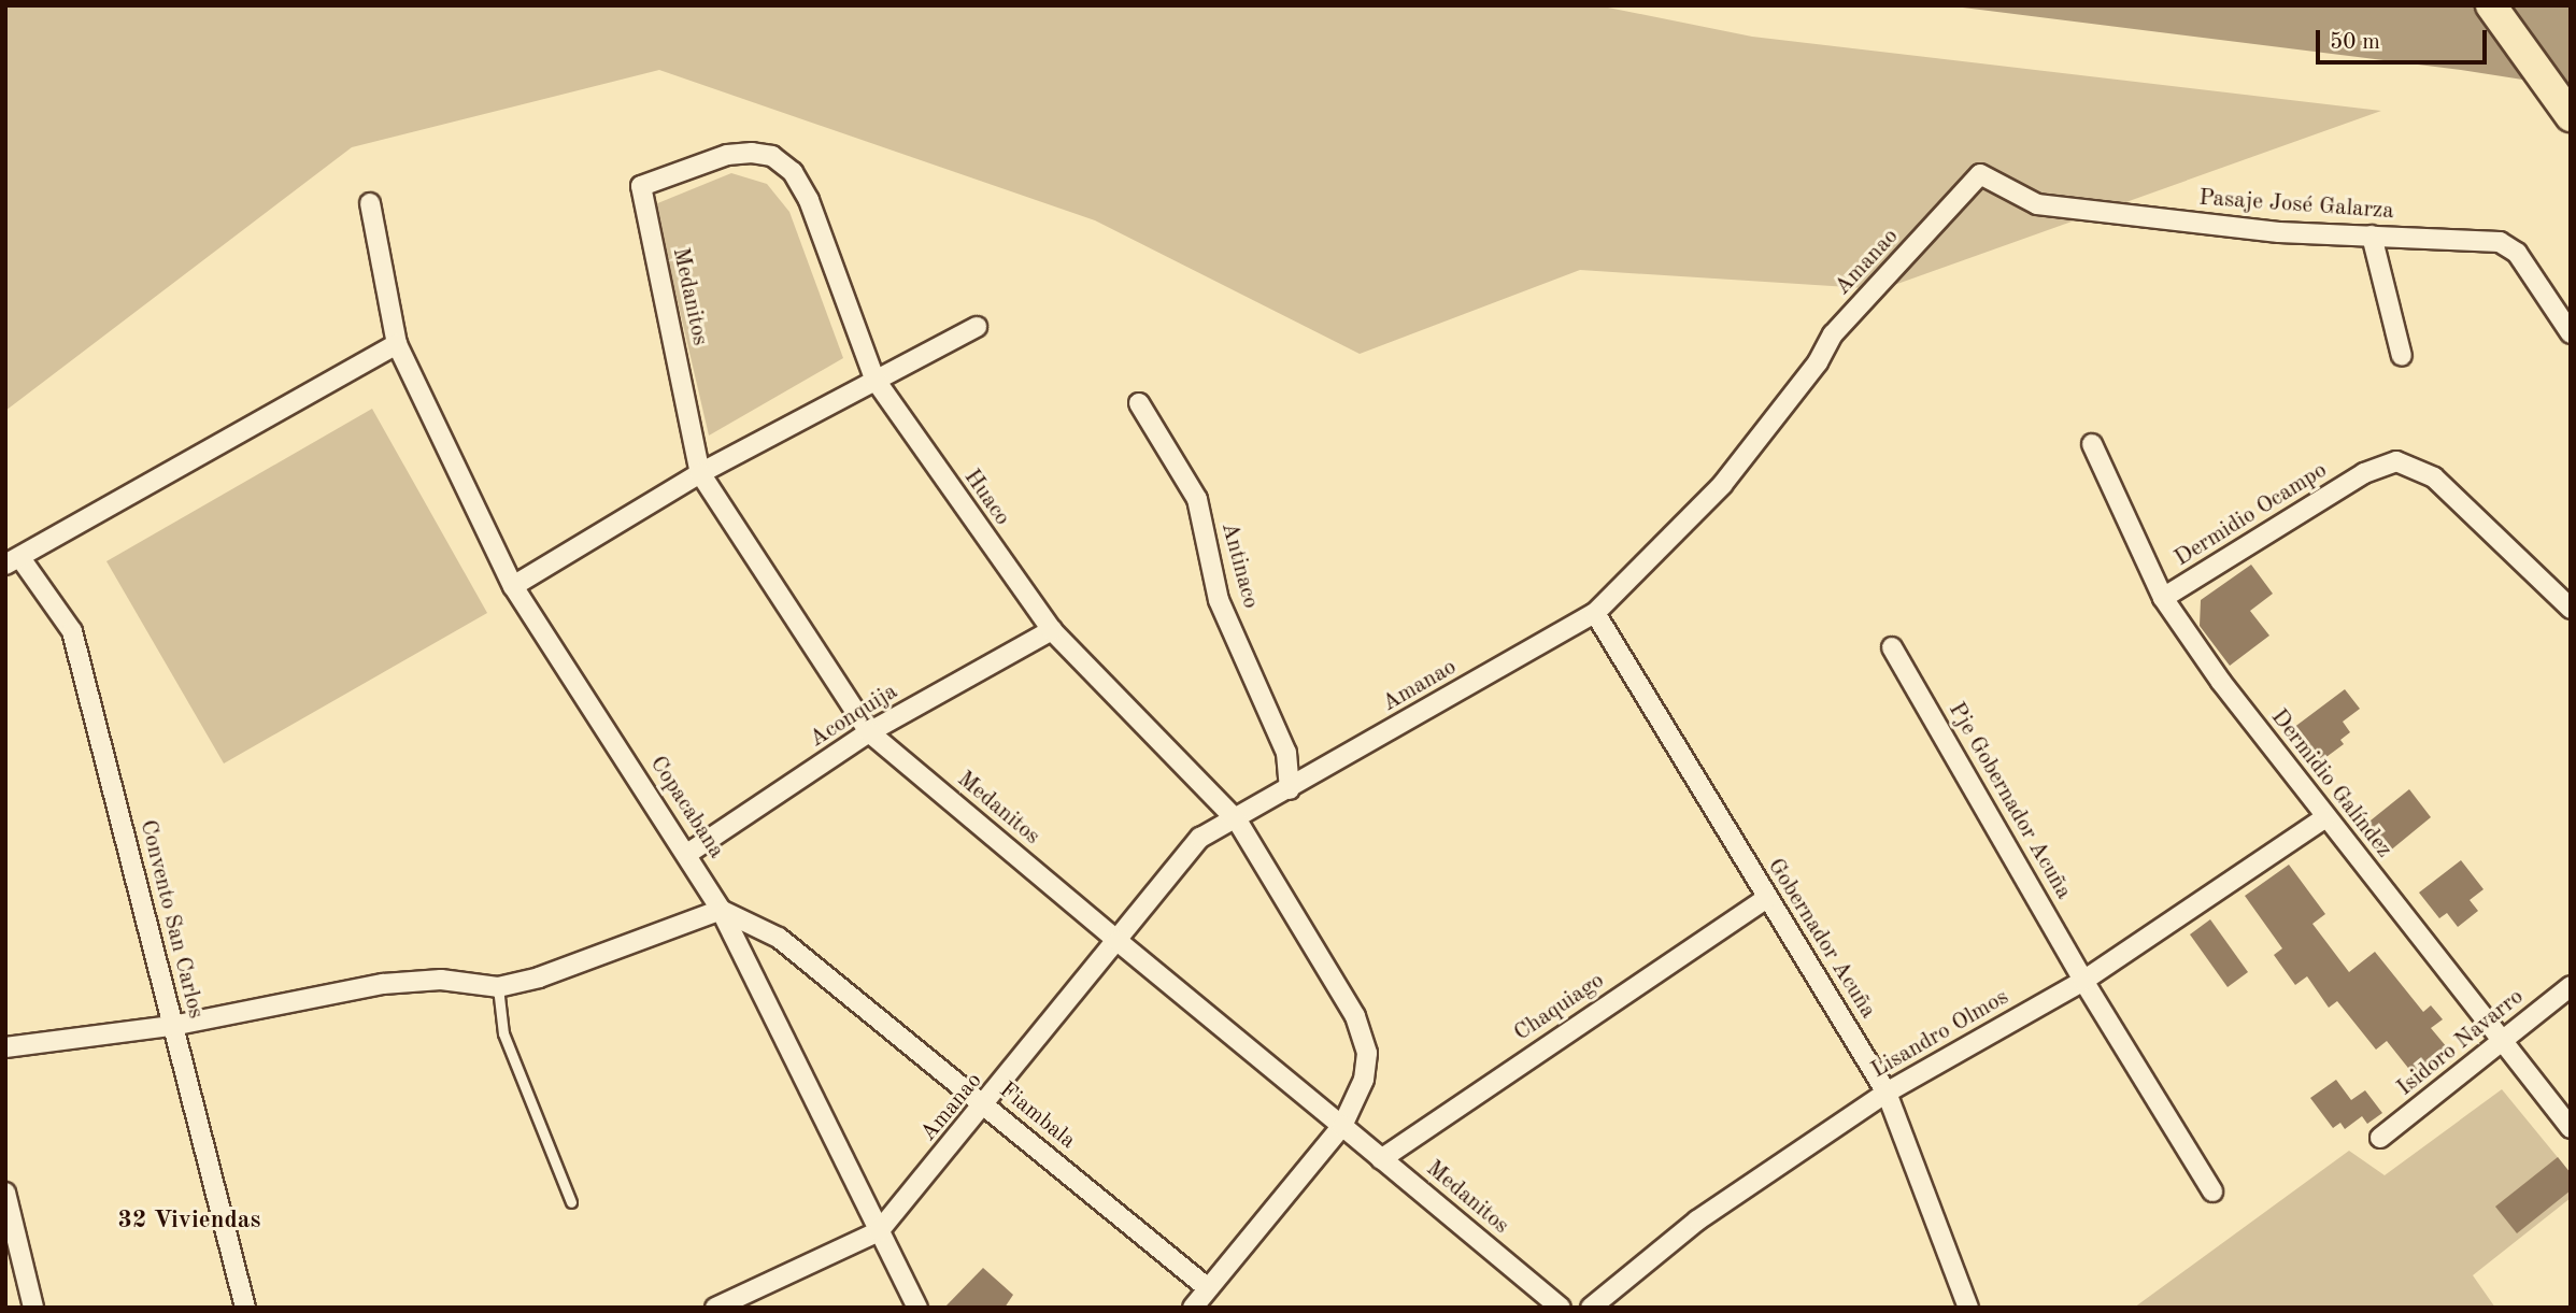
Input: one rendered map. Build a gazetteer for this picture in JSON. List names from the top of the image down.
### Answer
{
  "streets": {
    "street": [
      "Pasaje José Galarza",
      "Amanao",
      "Medanitos",
      "Huaco",
      "Dermidio Ocampo",
      "Antinaco",
      "Aconquija",
      "Dermidio Galíndez",
      "Pje Gobernador Acuña",
      "Copacabana",
      "Convento San Carlos",
      "Gobernador Acuña",
      "Chaquiago",
      "Lisandro Olmos",
      "Isidoro Navarro",
      "Fiambala"
    ]
  },
  "crossings": [
    ["Pasaje José Galarza", "Amanao"],
    ["Amanao", "Medanitos"],
    ["Amanao", "Huaco"],
    ["Amanao", "Antinaco"],
    ["Amanao", "Copacabana"],
    ["Amanao", "Gobernador Acuña"],
    ["Amanao", "Fiambala"],
    ["Medanitos", "Huaco"],
    ["Medanitos", "Aconquija"],
    ["Medanitos", "Chaquiago"],
    ["Huaco", "Aconquija"],
    ["Dermidio Ocampo", "Dermidio Galíndez"],
    ["Aconquija", "Copacabana"],
    ["Dermidio Galíndez", "Lisandro Olmos"],
    ["Dermidio Galíndez", "Isidoro Navarro"],
    ["Pje Gobernador Acuña", "Lisandro Olmos"],
    ["Copacabana", "Fiambala"],
    ["Gobernador Acuña", "Chaquiago"],
    ["Gobernador Acuña", "Lisandro Olmos"]
  ],
  "districts": ["32 Viviendas"],
  "scale_bar": "50 m"
}
